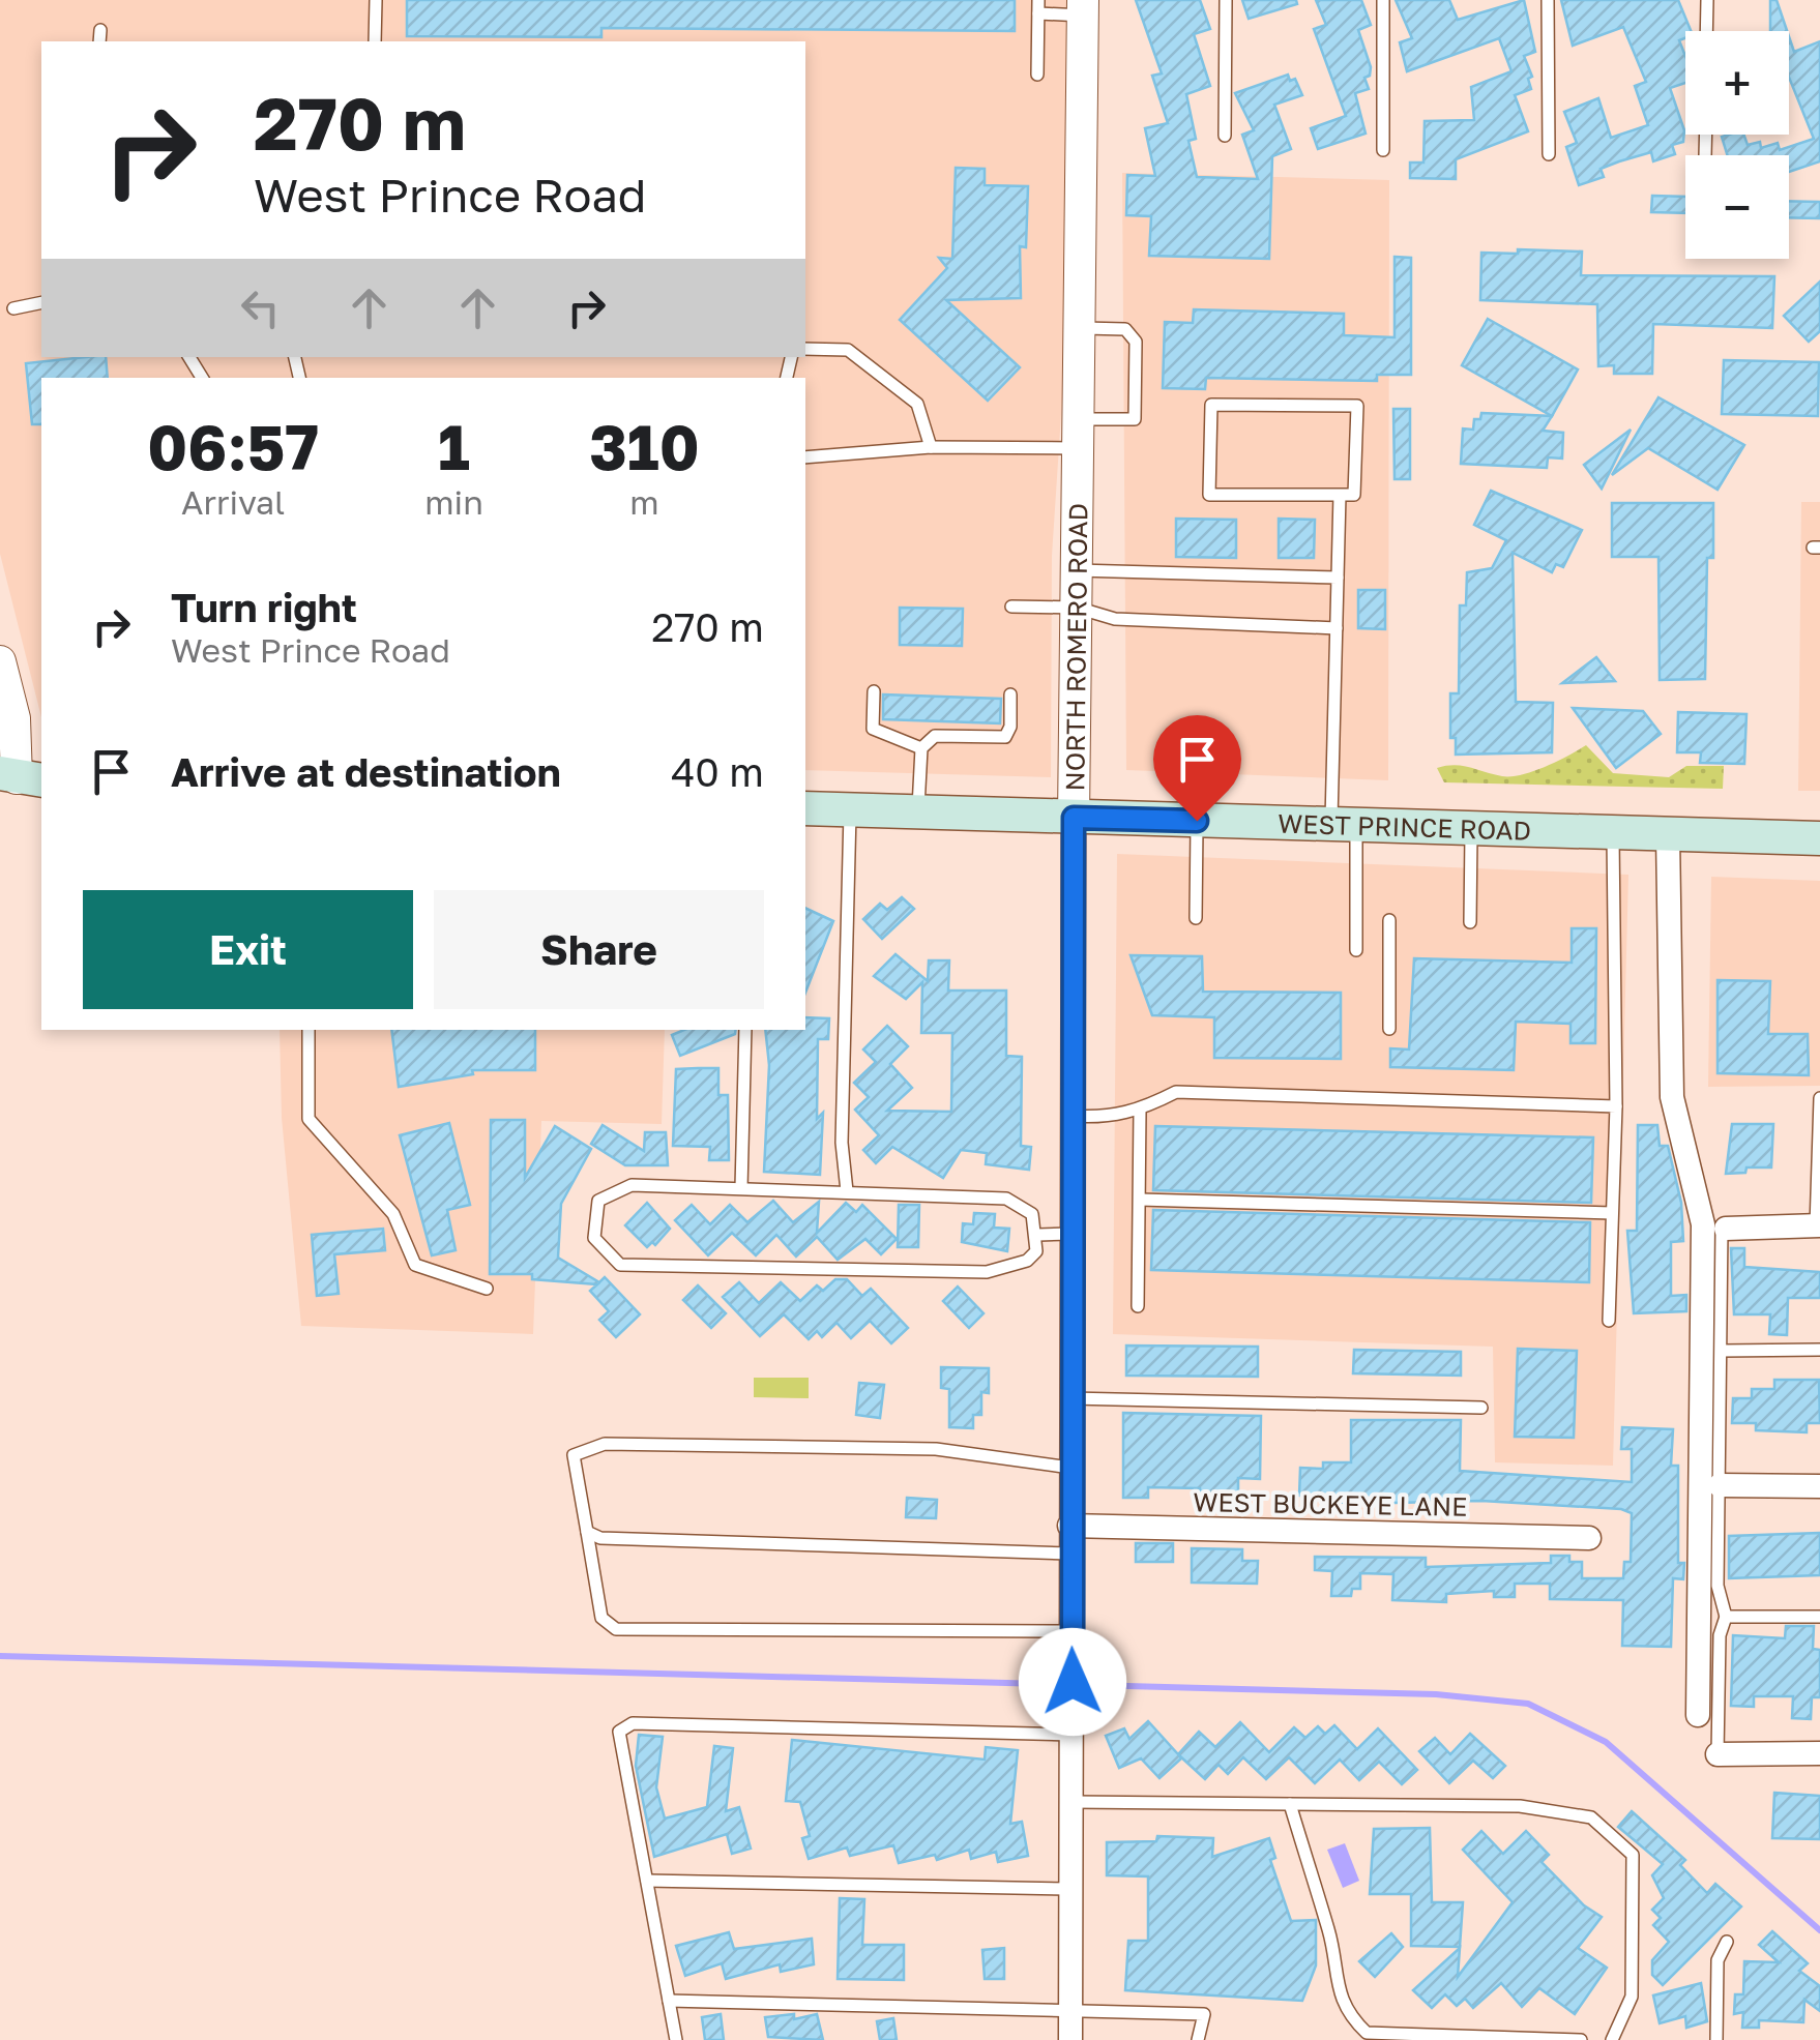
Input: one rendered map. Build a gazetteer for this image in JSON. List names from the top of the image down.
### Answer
{
  "streets": {
    "main road": ["WEST PRINCE ROAD"],
    "street": ["NORTH ROMERO ROAD", "WEST BUCKEYE LANE"]
  },
  "crossings": [
    ["NORTH ROMERO ROAD", "WEST PRINCE ROAD"],
    ["NORTH ROMERO ROAD", "WEST BUCKEYE LANE"]
  ],
  "page": {
    "map_buttons": ["+", "−"],
    "turn": ["270 m", "West Prince Road"],
    "eta": [
      "06:57",
      "Arrival",
      "1",
      "min",
      "310",
      "m"
    ],
    "list": [
      {
        "name": "Turn right",
        "note": "West Prince Road",
        "value": "270 m"
      },
      {
        "name": "Arrive at destination",
        "value": "40 m"
      }
    ],
    "buttons": ["Exit", "Share"]
  }
}
